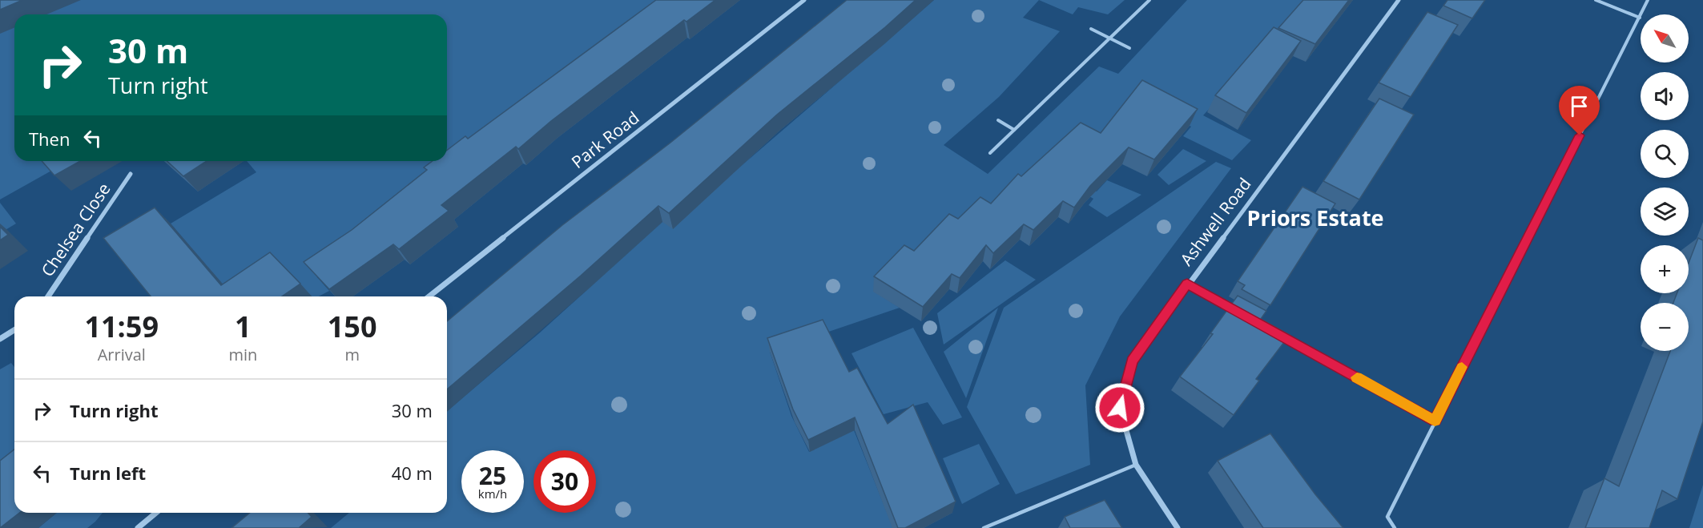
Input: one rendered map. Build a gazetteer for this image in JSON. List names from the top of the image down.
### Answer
{
  "streets": {
    "street": ["Park Road", "Ashwell Road", "Chelsea Close"]
  },
  "districts": ["Priors Estate"],
  "north": "top left",
  "page": {
    "map_buttons": ["+", "−"],
    "turn": ["30 m", "Turn right"],
    "then": "Then",
    "eta": [
      "11:59",
      "Arrival",
      "1",
      "min",
      "150",
      "m"
    ],
    "list": [
      {
        "name": "Turn right",
        "value": "30 m"
      },
      {
        "name": "Turn left",
        "value": "40 m"
      }
    ],
    "speed": "25 km/h",
    "limit": "30"
  }
}
